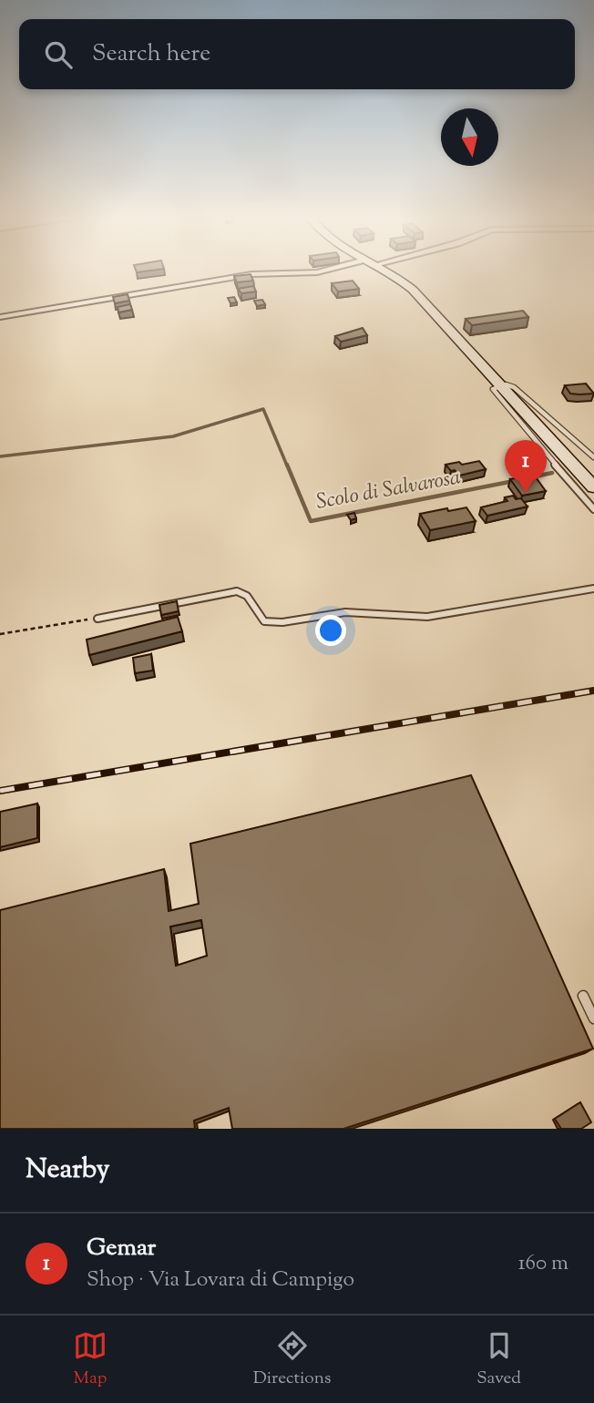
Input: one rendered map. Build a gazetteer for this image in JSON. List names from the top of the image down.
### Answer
{
  "water": ["Scolo di Salvarosa"],
  "north": "bottom",
  "page": {
    "search": "Search here",
    "pins": "1",
    "heading": "Nearby",
    "list": [
      {
        "mark": "1",
        "name": "Gemar",
        "note": "Shop · Via Lovara di Campigo",
        "value": "160 m"
      }
    ],
    "nav": ["Map", "Directions", "Saved"]
  }
}
